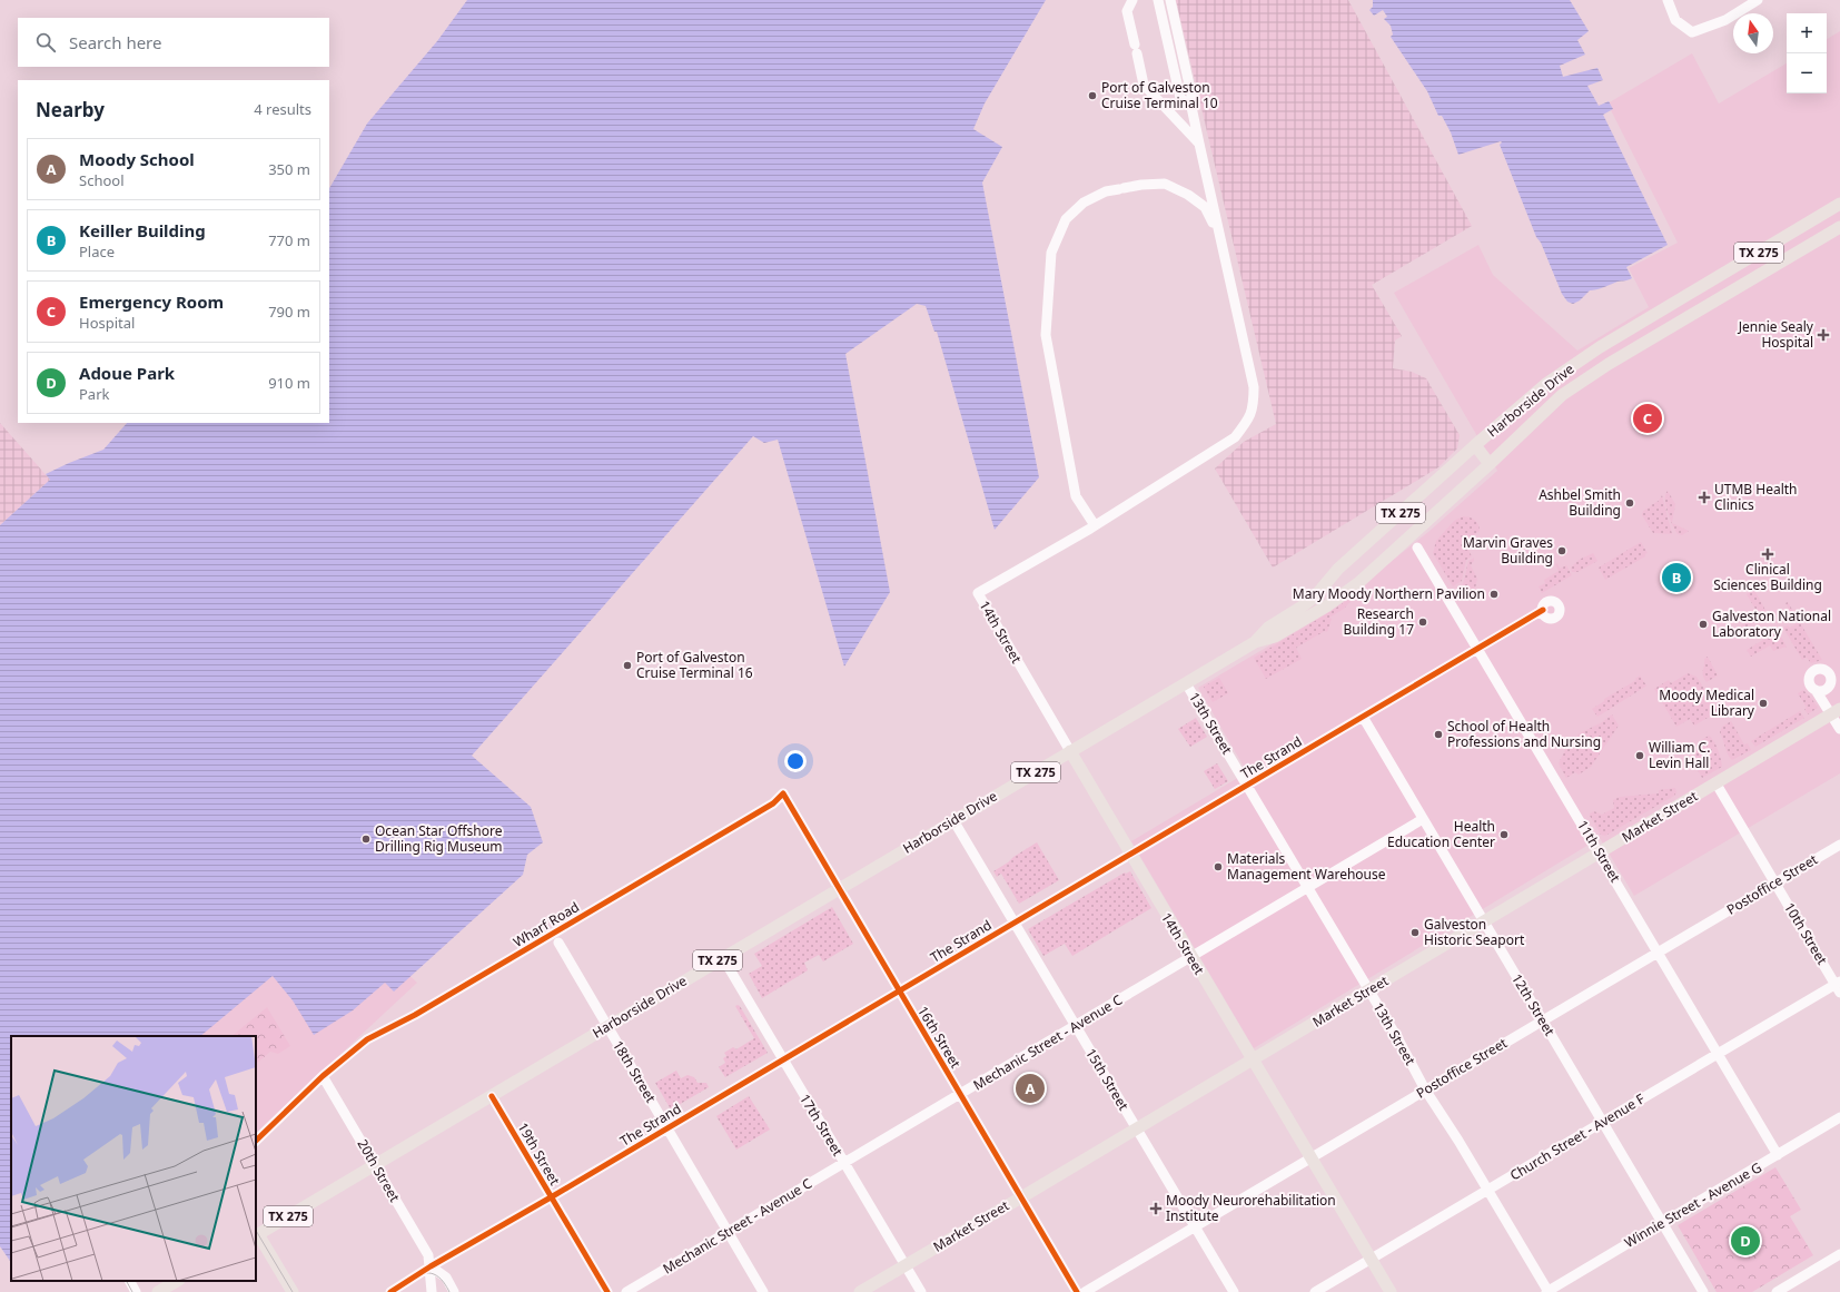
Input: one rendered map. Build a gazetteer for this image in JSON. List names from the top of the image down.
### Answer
{
  "streets": {
    "main road": [
      "TX 275",
      "Harborside Drive",
      "14th Street",
      "Market Street"
    ],
    "street": [
      "13th Street",
      "The Strand",
      "11th Street",
      "Postoffice Street",
      "Wharf Road",
      "10th Street",
      "12th Street",
      "16th Street",
      "Mechanic Street - Avenue C",
      "18th Street",
      "15th Street",
      "17th Street",
      "Church Street - Avenue F",
      "19th Street",
      "20th Street",
      "Winnie Street - Avenue G"
    ]
  },
  "crossings": [
    ["Harborside Drive", "14th Street"],
    ["Harborside Drive", "13th Street"],
    ["Harborside Drive", "16th Street"],
    ["Harborside Drive", "18th Street"],
    ["Harborside Drive", "15th Street"],
    ["Harborside Drive", "17th Street"],
    ["Harborside Drive", "19th Street"],
    ["Harborside Drive", "20th Street"],
    ["14th Street", "The Strand"],
    ["14th Street", "Market Street"],
    ["14th Street", "Postoffice Street"],
    ["14th Street", "Mechanic Street - Avenue C"],
    ["14th Street", "Church Street - Avenue F"],
    ["13th Street", "The Strand"],
    ["13th Street", "Market Street"],
    ["13th Street", "Postoffice Street"],
    ["13th Street", "Mechanic Street - Avenue C"],
    ["13th Street", "Church Street - Avenue F"],
    ["13th Street", "Winnie Street - Avenue G"],
    ["The Strand", "11th Street"],
    ["The Strand", "12th Street"],
    ["The Strand", "16th Street"],
    ["The Strand", "18th Street"],
    ["The Strand", "15th Street"],
    ["The Strand", "17th Street"],
    ["The Strand", "19th Street"],
    ["The Strand", "20th Street"],
    ["Market Street", "11th Street"],
    ["Market Street", "10th Street"],
    ["Market Street", "12th Street"],
    ["Market Street", "16th Street"],
    ["Market Street", "15th Street"],
    ["Market Street", "17th Street"],
    ["11th Street", "Postoffice Street"],
    ["11th Street", "Church Street - Avenue F"],
    ["11th Street", "Winnie Street - Avenue G"],
    ["Postoffice Street", "10th Street"],
    ["Postoffice Street", "12th Street"],
    ["Postoffice Street", "15th Street"],
    ["Wharf Road", "16th Street"],
    ["Wharf Road", "20th Street"],
    ["10th Street", "Church Street - Avenue F"],
    ["12th Street", "Mechanic Street - Avenue C"],
    ["12th Street", "Church Street - Avenue F"],
    ["12th Street", "Winnie Street - Avenue G"],
    ["16th Street", "Mechanic Street - Avenue C"],
    ["Mechanic Street - Avenue C", "18th Street"],
    ["Mechanic Street - Avenue C", "15th Street"],
    ["Mechanic Street - Avenue C", "17th Street"]
  ],
  "places": {
    "other": [
      "Port of Galveston Cruise Terminal 10",
      "Ashbel Smith Building",
      "Marvin Graves Building",
      "Mary Moody Northern Pavilion",
      "Research Building 17",
      "Galveston National Laboratory",
      "Port of Galveston Cruise Terminal 16",
      "Moody Medical Library",
      "School of Health Professions and Nursing",
      "William C. Levin Hall",
      "Health Education Center",
      "Ocean Star Offshore Drilling Rig Museum",
      "Materials Management Warehouse",
      "Galveston Historic Seaport"
    ],
    "health": [
      "Jennie Sealy Hospital",
      "UTMB Health Clinics",
      "Clinical Sciences Building",
      "Moody Neurorehabilitation Institute"
    ]
  },
  "north": "top",
  "page": {
    "map_buttons": ["+", "−"],
    "search": "Search here",
    "heading": ["Nearby", "4 results"],
    "list": [
      {
        "mark": "A",
        "name": "Moody School",
        "note": "School",
        "value": "350 m"
      },
      {
        "mark": "B",
        "name": "Keiller Building",
        "note": "Place",
        "value": "770 m"
      },
      {
        "mark": "C",
        "name": "Emergency Room",
        "note": "Hospital",
        "value": "790 m"
      },
      {
        "mark": "D",
        "name": "Adoue Park",
        "note": "Park",
        "value": "910 m"
      }
    ],
    "pins": [
      "C",
      "B",
      "A",
      "D"
    ]
  }
}
